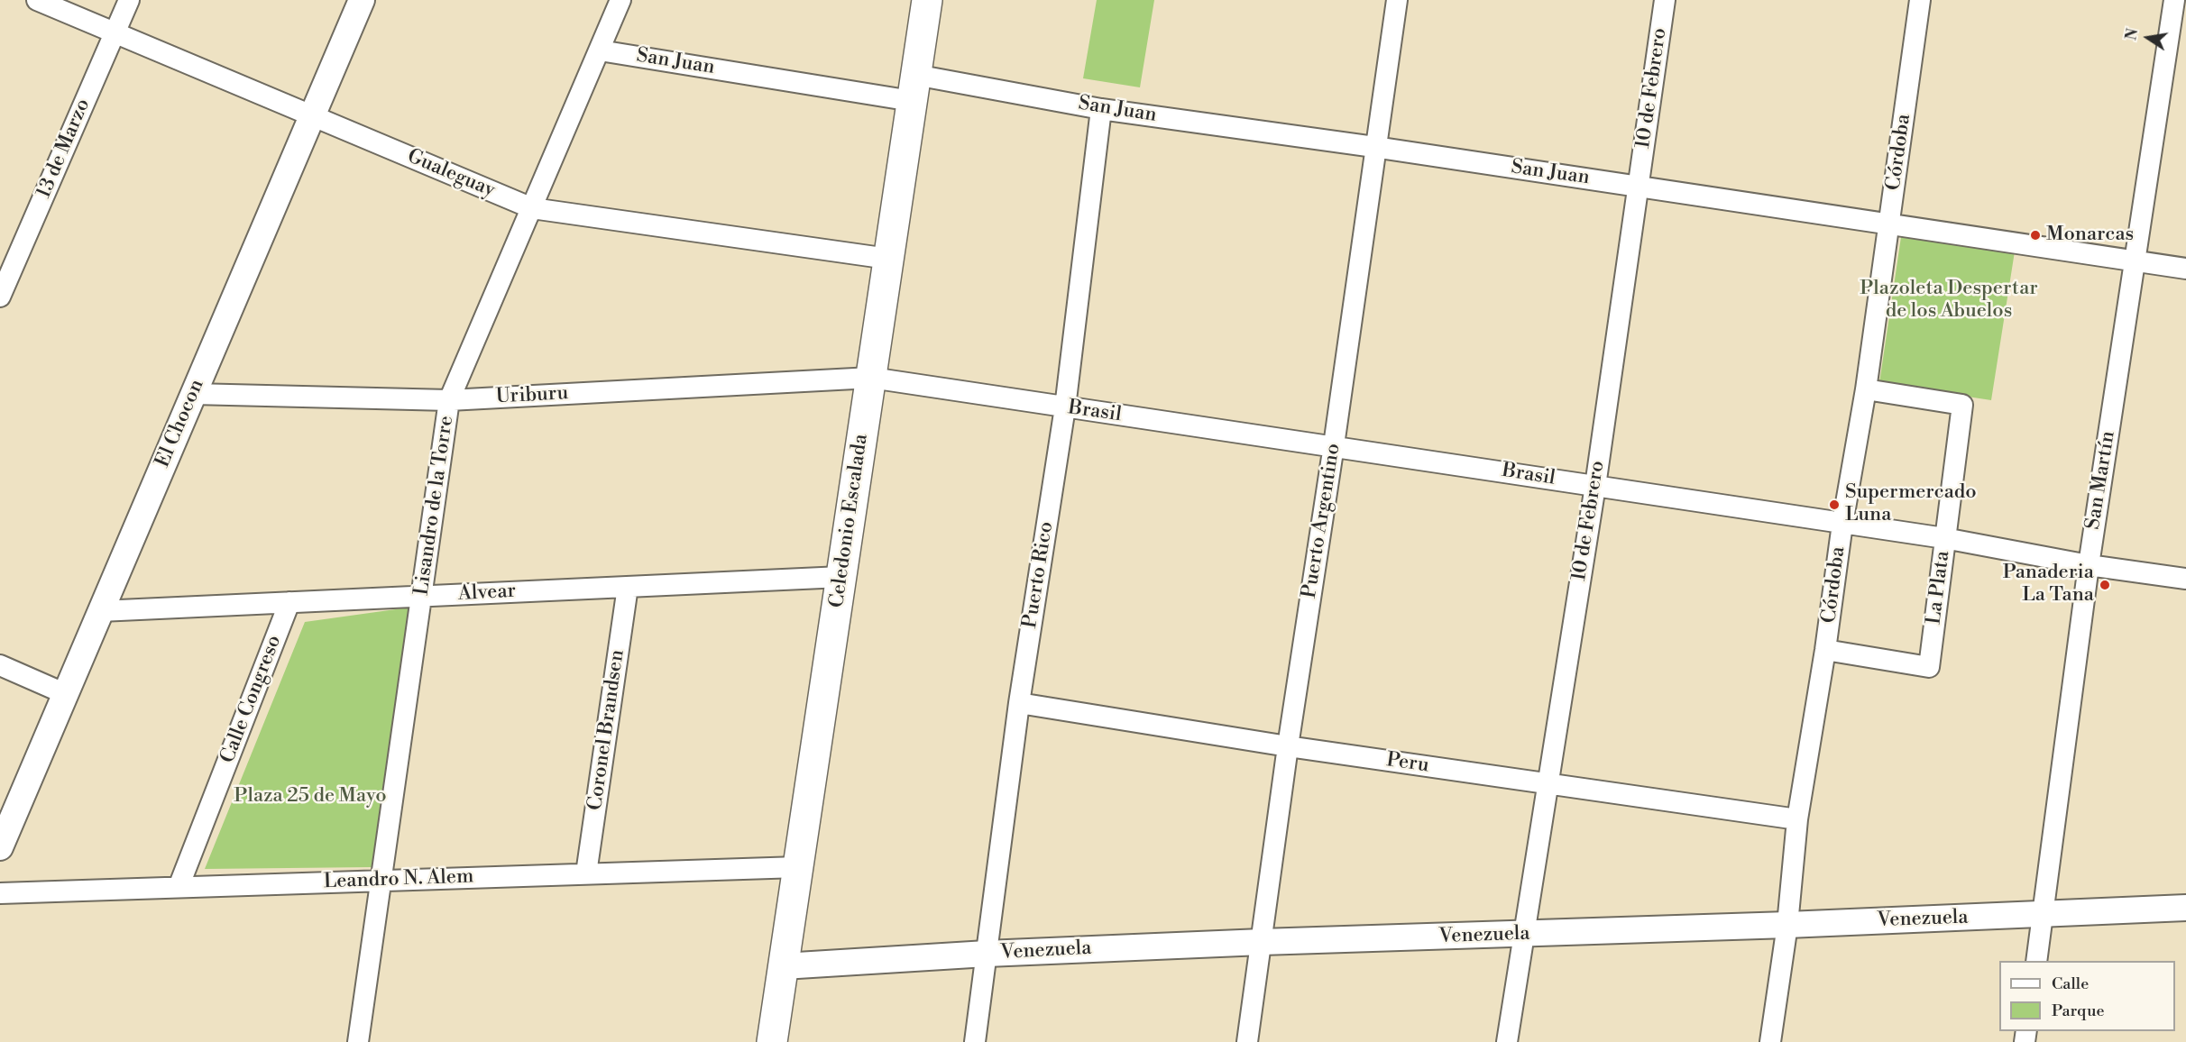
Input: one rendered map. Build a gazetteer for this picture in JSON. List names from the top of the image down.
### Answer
{
  "streets": {
    "main road": ["Celedonio Escalada"],
    "street": [
      "San Juan",
      "10 de Febrero",
      "13 de Marzo",
      "Córdoba",
      "Gualeguay",
      "Uriburu",
      "Brasil",
      "El Chocon",
      "San Martín",
      "Lisandro de la Torre",
      "Puerto Argentino",
      "Puerto Rico",
      "La Plata",
      "Alvear",
      "Calle Congreso",
      "Coronel Brandsen",
      "Peru",
      "Leandro N. Alem",
      "Venezuela"
    ]
  },
  "crossings": [
    ["San Juan", "10 de Febrero"],
    ["San Juan", "Córdoba"],
    ["San Juan", "San Martín"],
    ["San Juan", "Lisandro de la Torre"],
    ["San Juan", "Celedonio Escalada"],
    ["San Juan", "Puerto Argentino"],
    ["San Juan", "Puerto Rico"],
    ["10 de Febrero", "Brasil"],
    ["10 de Febrero", "Peru"],
    ["10 de Febrero", "Venezuela"],
    ["13 de Marzo", "Gualeguay"],
    ["Córdoba", "Brasil"],
    ["Córdoba", "La Plata"],
    ["Córdoba", "Peru"],
    ["Córdoba", "Venezuela"],
    ["Gualeguay", "El Chocon"],
    ["Gualeguay", "Lisandro de la Torre"],
    ["Gualeguay", "Celedonio Escalada"],
    ["Uriburu", "Brasil"],
    ["Uriburu", "El Chocon"],
    ["Uriburu", "Lisandro de la Torre"],
    ["Uriburu", "Celedonio Escalada"],
    ["Brasil", "San Martín"],
    ["Brasil", "Celedonio Escalada"],
    ["Brasil", "Puerto Argentino"],
    ["Brasil", "Puerto Rico"],
    ["Brasil", "La Plata"],
    ["El Chocon", "Alvear"],
    ["San Martín", "Venezuela"],
    ["Lisandro de la Torre", "Alvear"],
    ["Lisandro de la Torre", "Leandro N. Alem"],
    ["Celedonio Escalada", "Alvear"],
    ["Celedonio Escalada", "Leandro N. Alem"],
    ["Celedonio Escalada", "Venezuela"],
    ["Puerto Argentino", "Peru"],
    ["Puerto Argentino", "Venezuela"],
    ["Puerto Rico", "Peru"],
    ["Puerto Rico", "Venezuela"],
    ["Alvear", "Calle Congreso"],
    ["Alvear", "Coronel Brandsen"],
    ["Calle Congreso", "Leandro N. Alem"],
    ["Coronel Brandsen", "Leandro N. Alem"]
  ],
  "parks": ["Plazoleta Despertar de los Abuelos", "Plaza 25 de Mayo"],
  "places": ["Monarcas", "Supermercado Luna", "Panaderia La Tana"],
  "legend": ["Calle", "Parque"],
  "north": "left"
}
